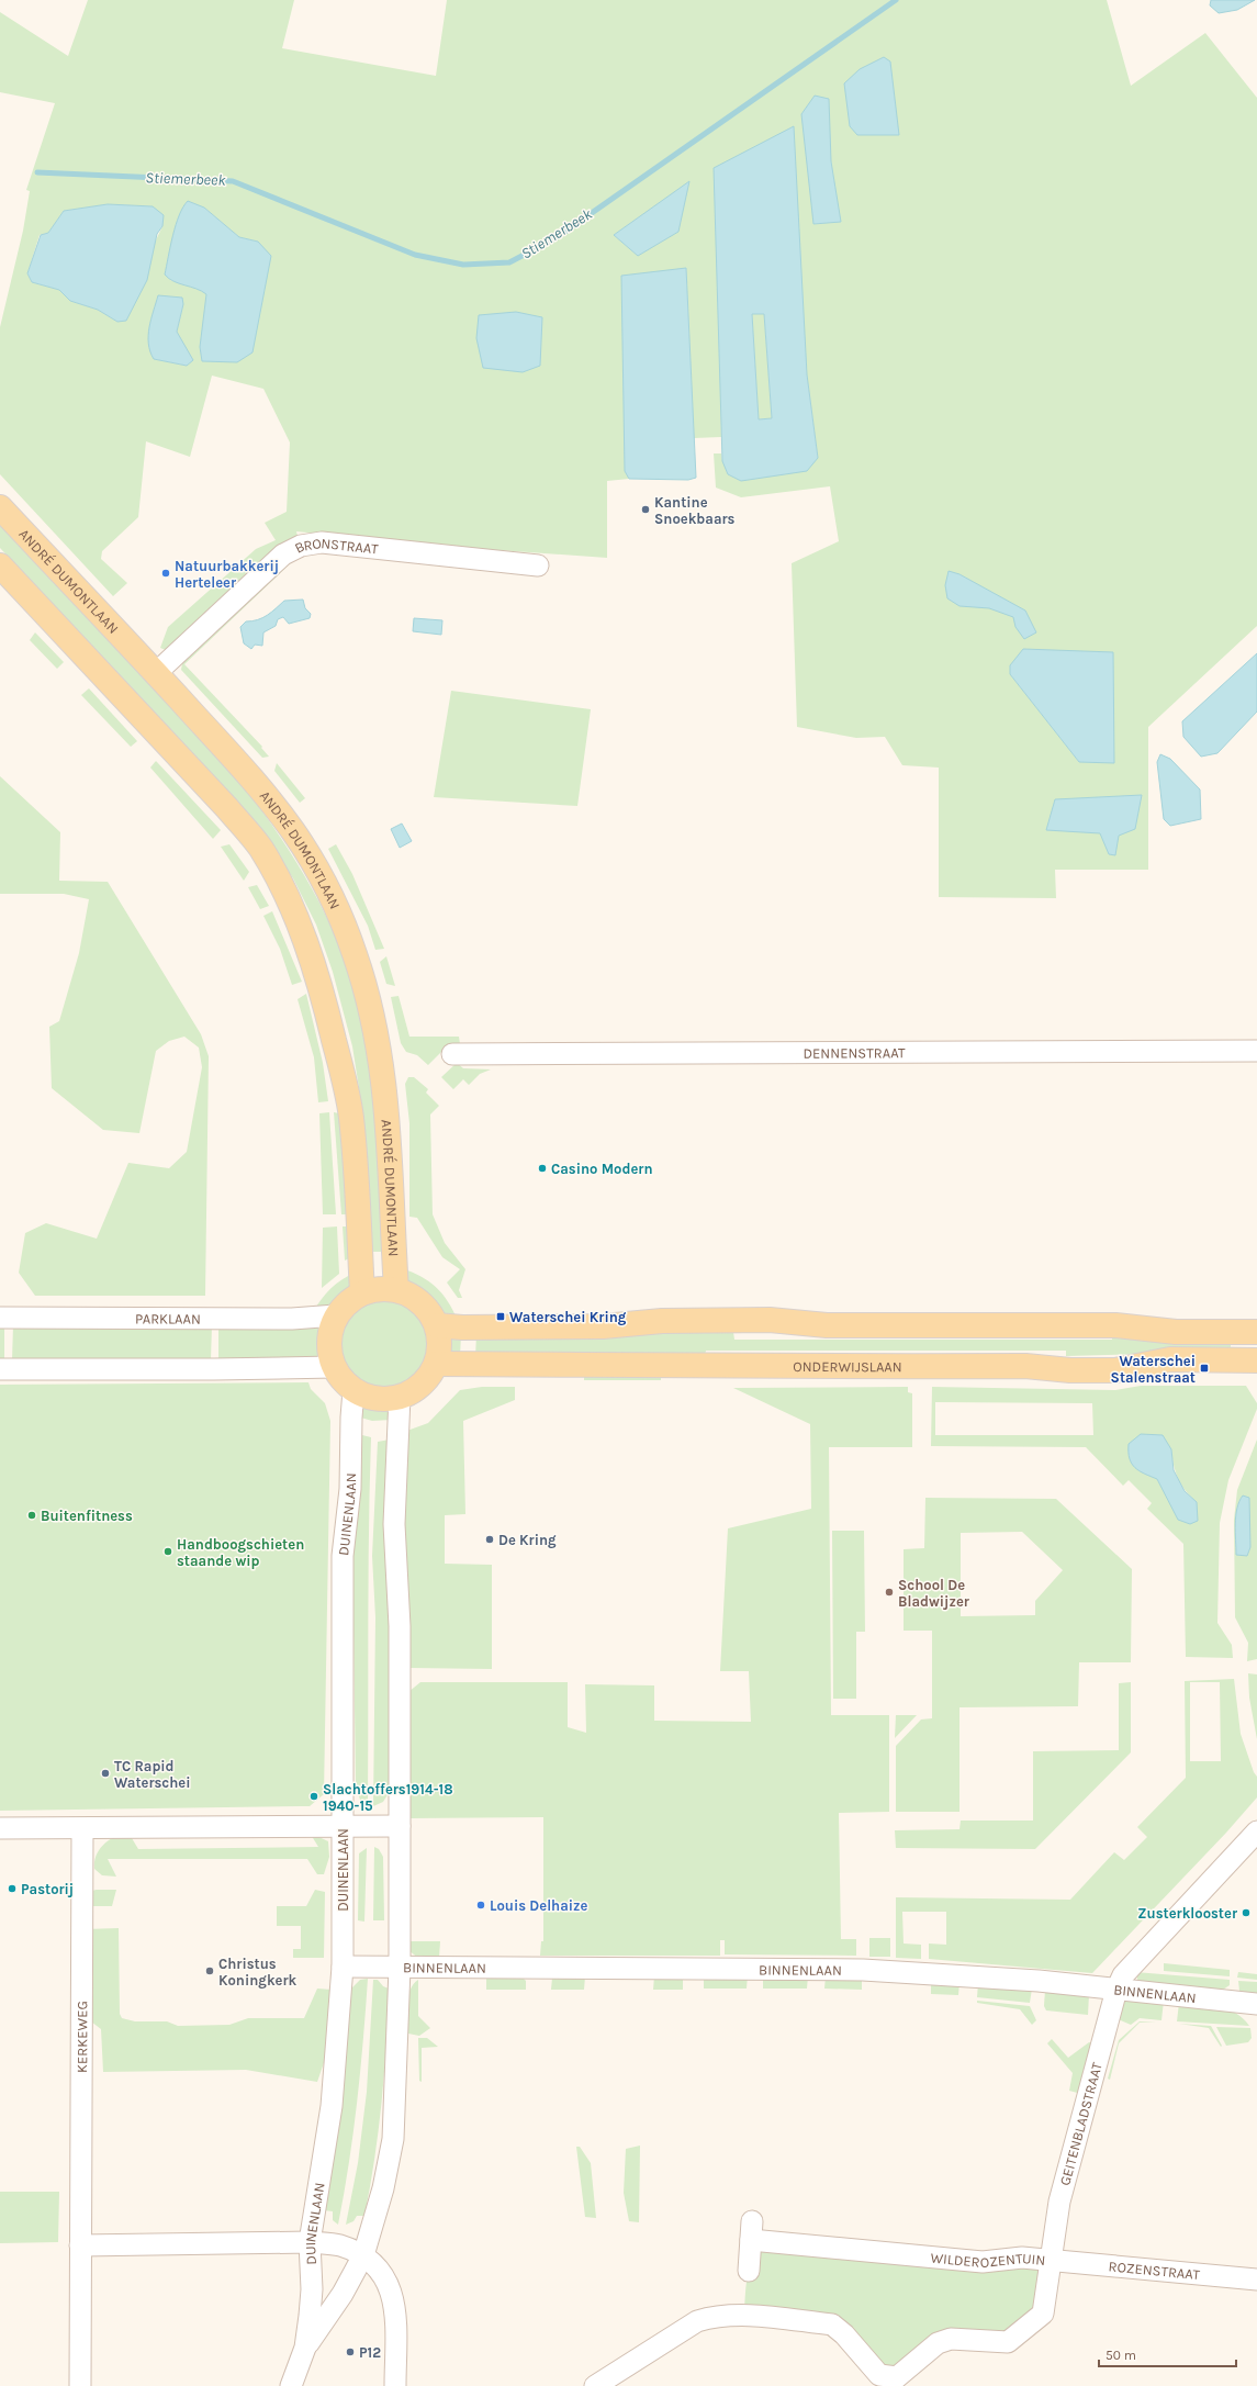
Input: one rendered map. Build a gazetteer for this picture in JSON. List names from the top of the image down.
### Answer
{
  "streets": {
    "main road": ["ANDRÉ DUMONTLAAN", "ONDERWIJSLAAN"],
    "street": [
      "BRONSTRAAT",
      "DENNENSTRAAT",
      "PARKLAAN",
      "DUINENLAAN",
      "BINNENLAAN",
      "KERKEWEG",
      "GEITENBLADSTRAAT",
      "WILDEROZENTUIN",
      "ROZENSTRAAT"
    ]
  },
  "crossings": [
    ["BRONSTRAAT", "ANDRÉ DUMONTLAAN"],
    ["ANDRÉ DUMONTLAAN", "PARKLAAN"],
    ["ANDRÉ DUMONTLAAN", "ONDERWIJSLAAN"],
    ["ANDRÉ DUMONTLAAN", "DUINENLAAN"],
    ["PARKLAAN", "ONDERWIJSLAAN"],
    ["PARKLAAN", "DUINENLAAN"],
    ["ONDERWIJSLAAN", "DUINENLAAN"],
    ["DUINENLAAN", "BINNENLAAN"],
    ["BINNENLAAN", "GEITENBLADSTRAAT"],
    ["GEITENBLADSTRAAT", "WILDEROZENTUIN"],
    ["GEITENBLADSTRAAT", "ROZENSTRAAT"],
    ["WILDEROZENTUIN", "ROZENSTRAAT"]
  ],
  "water": ["Stiemerbeek"],
  "places": {
    "other": [
      "Kantine Snoekbaars",
      "Natuurbakkerij Herteleer",
      "Casino Modern",
      "Buitenfitness",
      "De Kring",
      "Handboogschieten staande wip",
      "School De Bladwijzer",
      "TC Rapid Waterschei",
      "Slachtoffers1914-18 1940-15",
      "Pastorij",
      "Louis Delhaize",
      "Zusterklooster",
      "Christus Koningkerk",
      "P12"
    ],
    "transit": ["Waterschei Kring", "Waterschei Stalenstraat"]
  },
  "scale_bar": "50 m"
}
